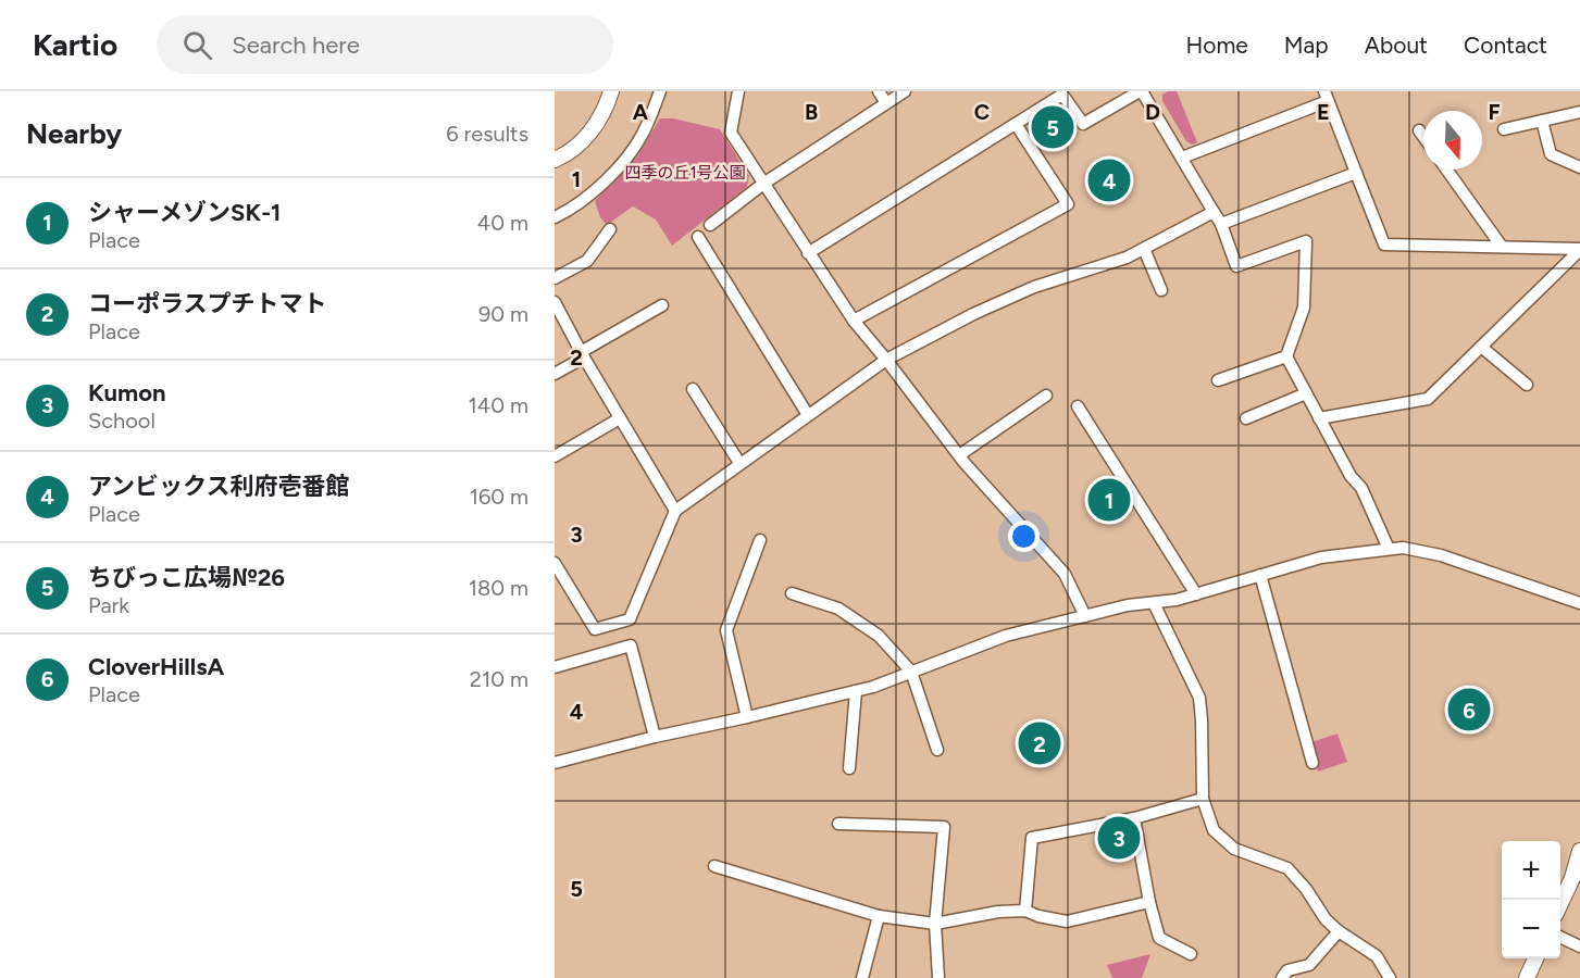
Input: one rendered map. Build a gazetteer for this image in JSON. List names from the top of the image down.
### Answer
{
  "parks": ["四季の丘1号公園"],
  "north": "bottom",
  "page": {
    "header": "Kartio",
    "search": "Search here",
    "nav": [
      "Home",
      "Map",
      "About",
      "Contact"
    ],
    "heading": ["Nearby", "6 results"],
    "pins": [
      "5",
      "4",
      "1",
      "6",
      "2",
      "3"
    ],
    "list": [
      {
        "mark": "1",
        "name": "シャーメゾンSK-1",
        "note": "Place",
        "value": "40 m"
      },
      {
        "mark": "2",
        "name": "コーポラスプチトマト",
        "note": "Place",
        "value": "90 m"
      },
      {
        "mark": "3",
        "name": "Kumon",
        "note": "School",
        "value": "140 m"
      },
      {
        "mark": "4",
        "name": "アンビックス利府壱番館",
        "note": "Place",
        "value": "160 m"
      },
      {
        "mark": "5",
        "name": "ちびっこ広場№26",
        "note": "Park",
        "value": "180 m"
      },
      {
        "mark": "6",
        "name": "CloverHillsA",
        "note": "Place",
        "value": "210 m"
      }
    ],
    "map_buttons": ["+", "−"]
  },
  "grid": {
    "columns": [
      "A",
      "B",
      "C",
      "D",
      "E",
      "F"
    ],
    "rows": [
      "1",
      "2",
      "3",
      "4",
      "5"
    ]
  }
}
